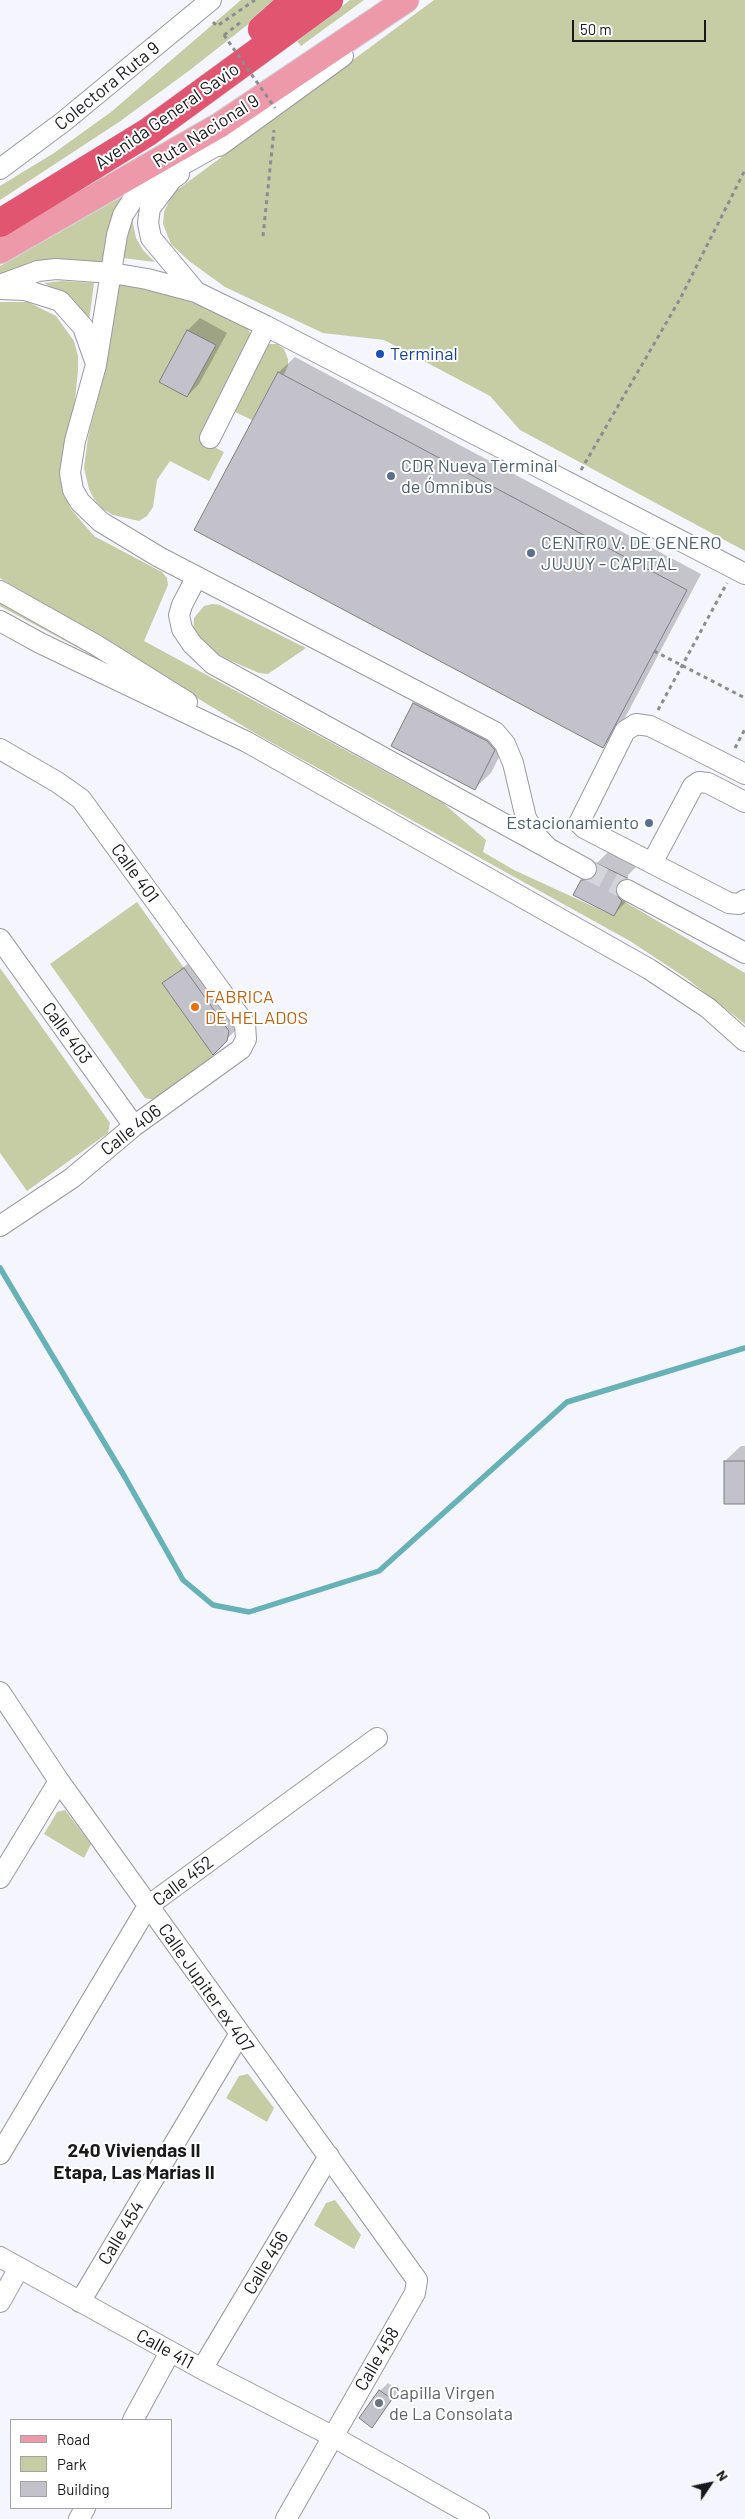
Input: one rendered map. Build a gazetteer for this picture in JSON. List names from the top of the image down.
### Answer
{
  "streets": {
    "highway": ["Avenida General Savio"],
    "main road": ["Ruta Nacional 9"],
    "street": [
      "Colectora Ruta 9",
      "Calle 401",
      "Calle 403",
      "Calle 406",
      "Calle 452",
      "Calle Jupiter ex 407",
      "Calle 454",
      "Calle 456",
      "Calle 411",
      "Calle 458"
    ]
  },
  "crossings": [
    ["Calle 401", "Calle 406"],
    ["Calle 403", "Calle 406"],
    ["Calle 452", "Calle Jupiter ex 407"],
    ["Calle Jupiter ex 407", "Calle 454"],
    ["Calle Jupiter ex 407", "Calle 456"],
    ["Calle Jupiter ex 407", "Calle 458"],
    ["Calle 454", "Calle 411"],
    ["Calle 456", "Calle 411"],
    ["Calle 411", "Calle 458"]
  ],
  "districts": ["240 Viviendas II Etapa, Las Marias II"],
  "places": [
    "Terminal",
    "CDR Nueva Terminal de Ómnibus",
    "CENTRO V. DE GENERO JUJUY - CAPITAL",
    "Estacionamiento",
    "FABRICA DE HELADOS",
    "Capilla Virgen de La Consolata"
  ],
  "legend": ["Road", "Park", "Building"],
  "scale_bar": "50 m",
  "north": "top right"
}
